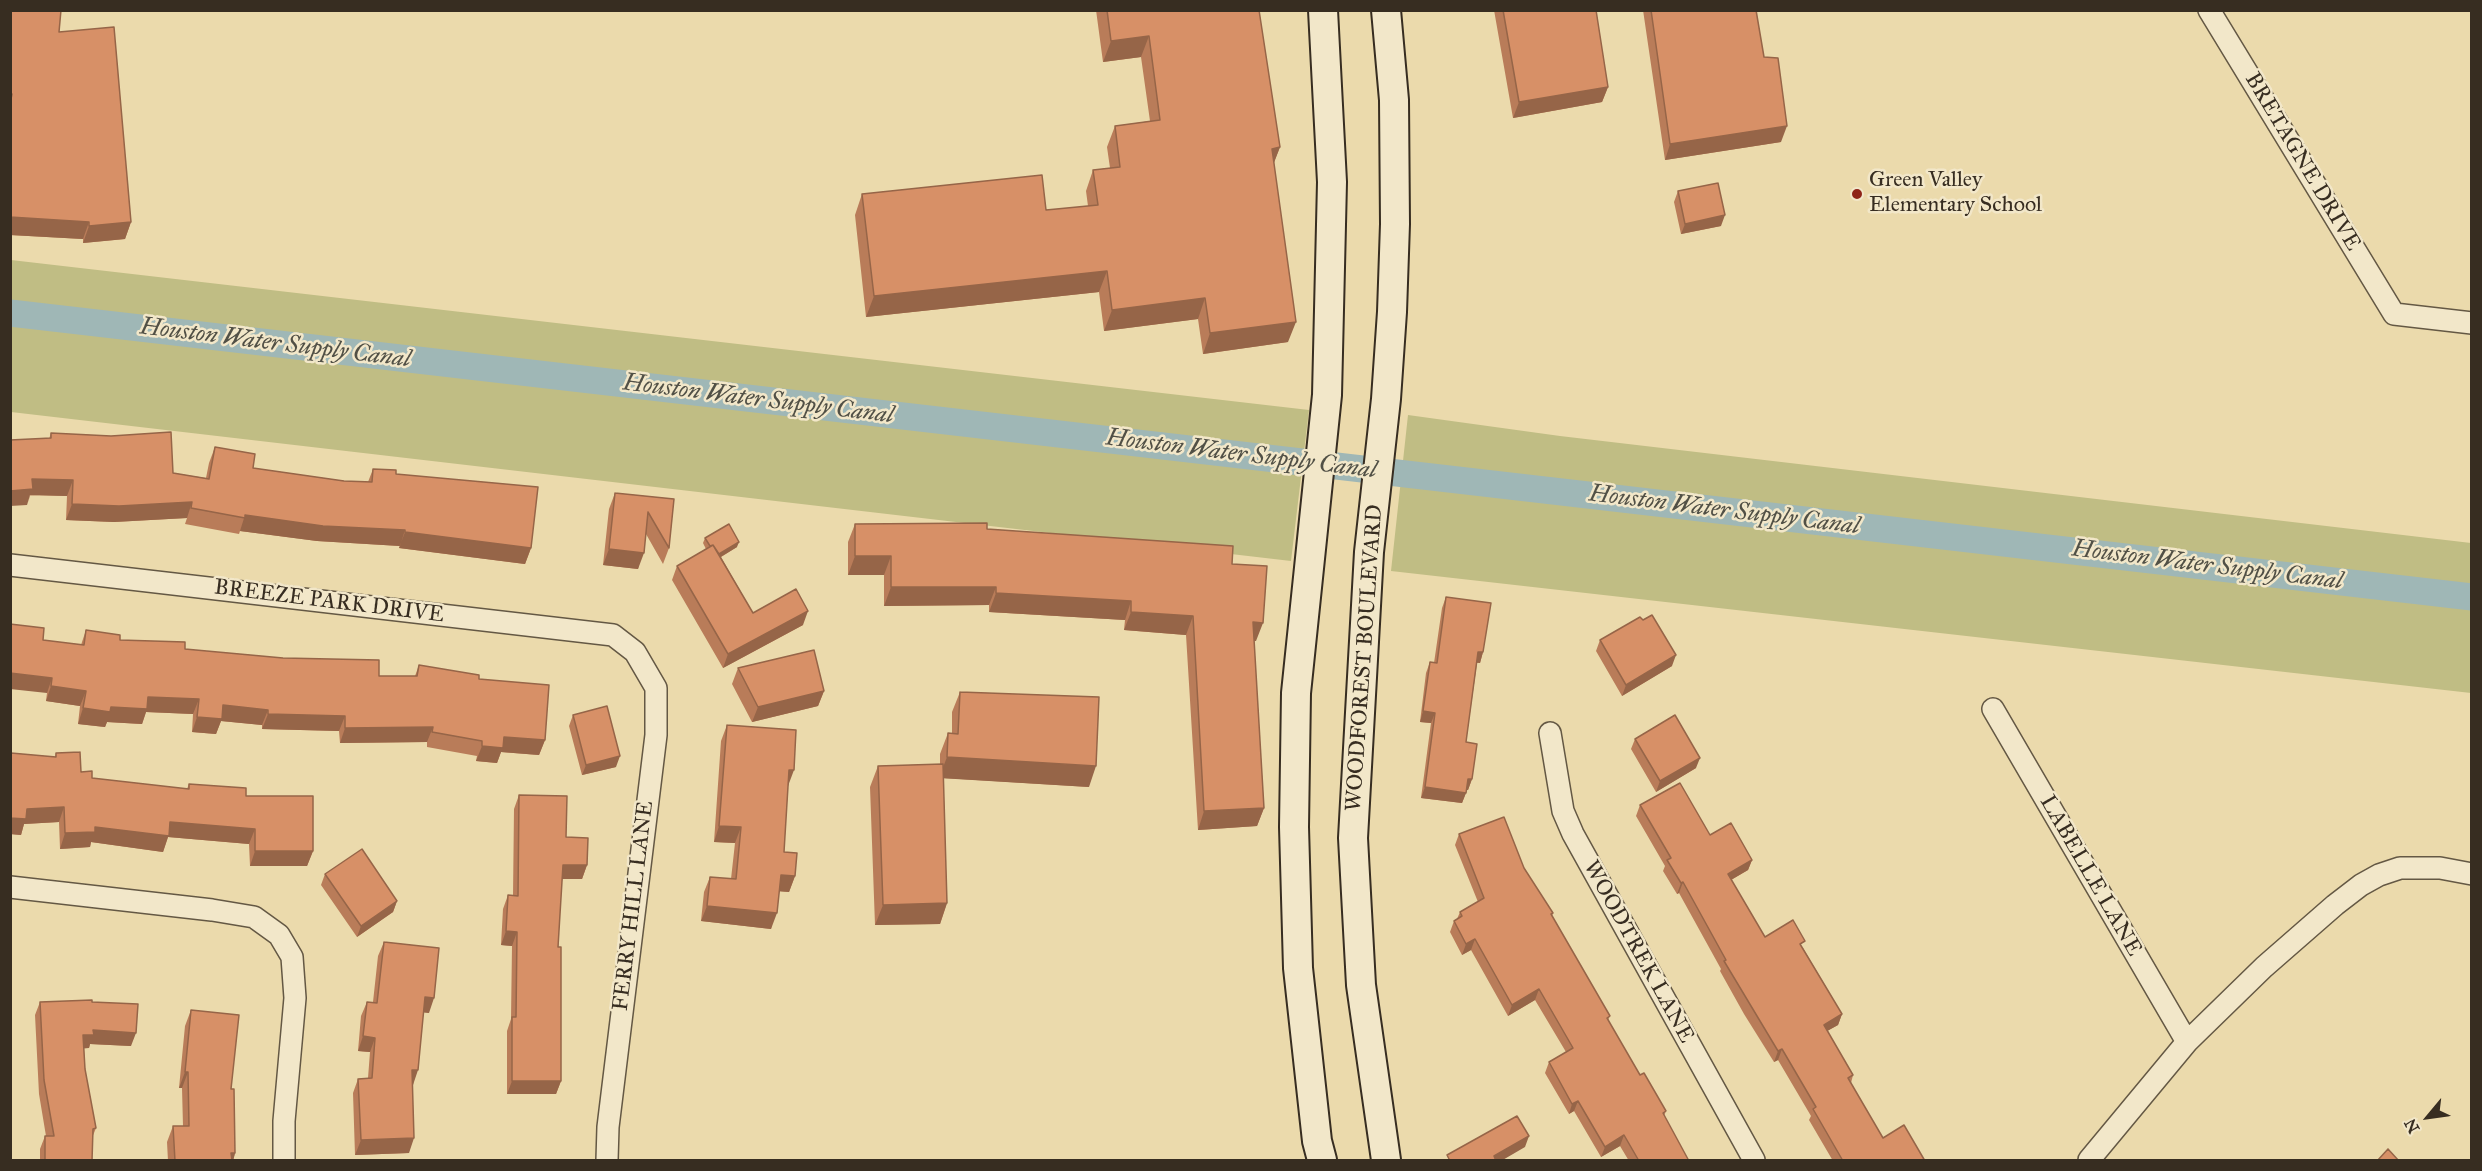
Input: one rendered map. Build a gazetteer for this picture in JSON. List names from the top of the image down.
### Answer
{
  "streets": {
    "main road": ["WOODFOREST BOULEVARD"],
    "street": [
      "BRETAGNE DRIVE",
      "BREEZE PARK DRIVE",
      "LABELLE LANE",
      "FERRY HILL LANE",
      "WOODTREK LANE"
    ]
  },
  "crossings": [
    ["BREEZE PARK DRIVE", "FERRY HILL LANE"]
  ],
  "water": ["Houston Water Supply Canal"],
  "places": ["Green Valley Elementary School"],
  "north": "bottom left"
}
